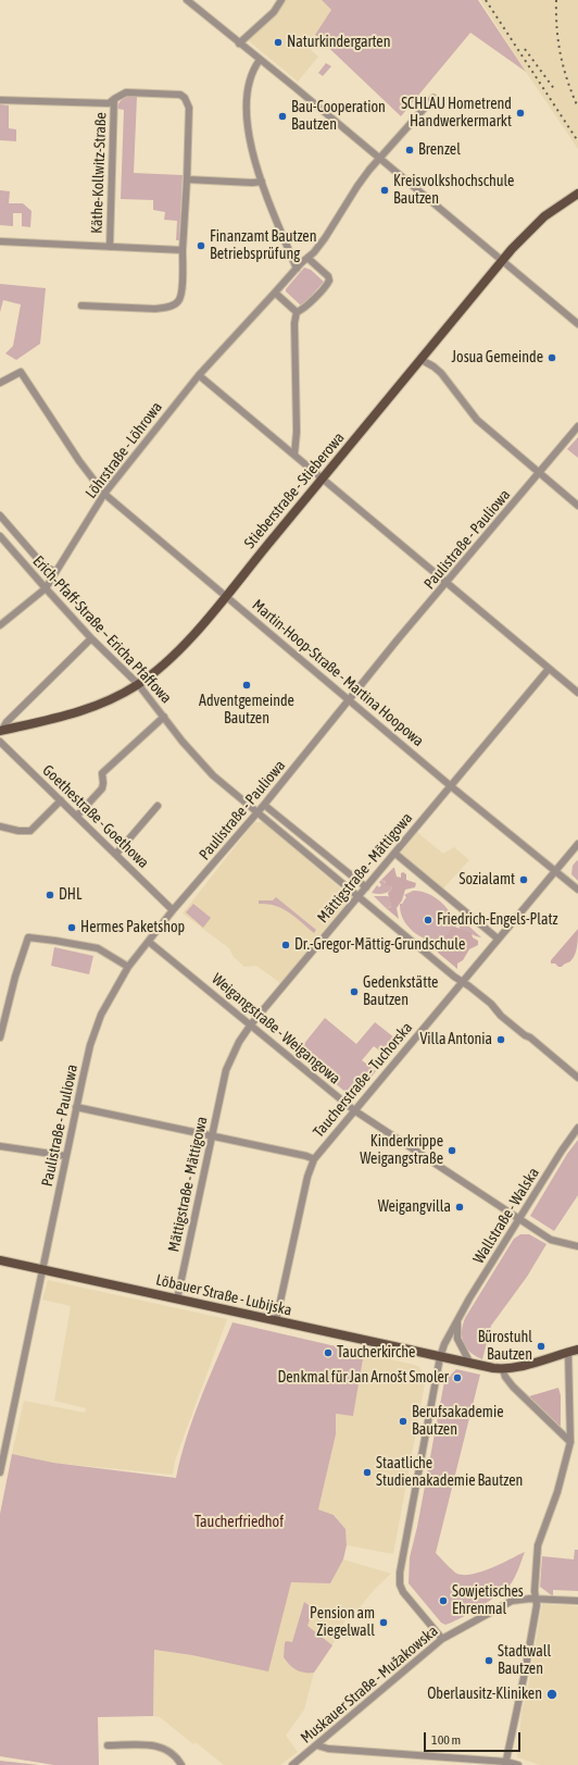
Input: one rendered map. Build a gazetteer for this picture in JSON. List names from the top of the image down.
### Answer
{
  "streets": {
    "main road": ["Stieberstraße - Stieberowa", "Löbauer Straße - Lubijska"],
    "street": [
      "Käthe-Kollwitz-Straße",
      "Löhrstraße - Löhrowa",
      "Paulistraße - Pauliowa",
      "Erich-Pfaff-Straße – Ericha Pfaffowa",
      "Martin-Hoop-Straße - Martina Hoopowa",
      "Goethestraße - Goethowa",
      "Mättigstraße - Mättigowa",
      "Weigangstraße - Weigangowa",
      "Taucherstraße - Tuchorska",
      "Wallstraße - Walska",
      "Muskauer Straße - Mužakowska"
    ]
  },
  "crossings": [
    ["Löhrstraße - Löhrowa", "Erich-Pfaff-Straße – Ericha Pfaffowa"],
    ["Löhrstraße - Löhrowa", "Martin-Hoop-Straße - Martina Hoopowa"],
    ["Stieberstraße - Stieberowa", "Erich-Pfaff-Straße – Ericha Pfaffowa"],
    ["Stieberstraße - Stieberowa", "Martin-Hoop-Straße - Martina Hoopowa"],
    ["Paulistraße - Pauliowa", "Erich-Pfaff-Straße – Ericha Pfaffowa"],
    ["Paulistraße - Pauliowa", "Martin-Hoop-Straße - Martina Hoopowa"],
    ["Paulistraße - Pauliowa", "Goethestraße - Goethowa"],
    ["Paulistraße - Pauliowa", "Weigangstraße - Weigangowa"],
    ["Paulistraße - Pauliowa", "Löbauer Straße - Lubijska"],
    ["Erich-Pfaff-Straße – Ericha Pfaffowa", "Mättigstraße - Mättigowa"],
    ["Erich-Pfaff-Straße – Ericha Pfaffowa", "Taucherstraße - Tuchorska"],
    ["Martin-Hoop-Straße - Martina Hoopowa", "Mättigstraße - Mättigowa"],
    ["Martin-Hoop-Straße - Martina Hoopowa", "Taucherstraße - Tuchorska"],
    ["Mättigstraße - Mättigowa", "Weigangstraße - Weigangowa"],
    ["Mättigstraße - Mättigowa", "Löbauer Straße - Lubijska"],
    ["Weigangstraße - Weigangowa", "Taucherstraße - Tuchorska"],
    ["Weigangstraße - Weigangowa", "Wallstraße - Walska"],
    ["Taucherstraße - Tuchorska", "Löbauer Straße - Lubijska"],
    ["Wallstraße - Walska", "Löbauer Straße - Lubijska"],
    ["Wallstraße - Walska", "Muskauer Straße - Mužakowska"]
  ],
  "parks": ["Taucherfriedhof"],
  "places": [
    "Naturkindergarten",
    "SCHLAU Hometrend Handwerkermarkt",
    "Bau-Cooperation Bautzen",
    "Brenzel",
    "Kreisvolkshochschule Bautzen",
    "Finanzamt Bautzen Betriebsprüfung",
    "Josua Gemeinde",
    "Adventgemeinde Bautzen",
    "Sozialamt",
    "DHL",
    "Friedrich-Engels-Platz",
    "Hermes Paketshop",
    "Dr.-Gregor-Mättig-Grundschule",
    "Gedenkstätte Bautzen",
    "Villa Antonia",
    "Kinderkrippe Weigangstraße",
    "Weigangvilla",
    "Bürostuhl Bautzen",
    "Taucherkirche",
    "Denkmal für Jan Arnošt Smoler",
    "Berufsakademie Bautzen",
    "Staatliche Studienakademie Bautzen",
    "Sowjetisches Ehrenmal",
    "Pension am Ziegelwall",
    "Stadtwall Bautzen",
    "Oberlausitz-Kliniken"
  ],
  "scale_bar": "100 m"
}
